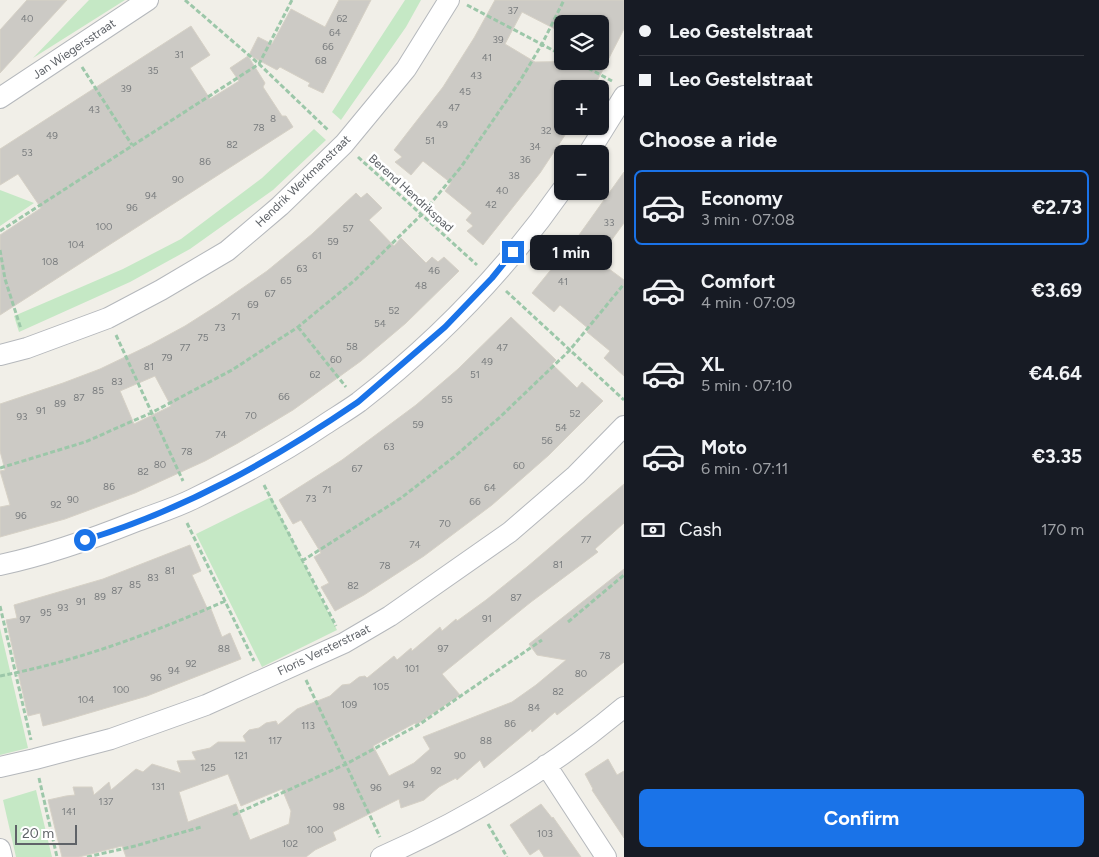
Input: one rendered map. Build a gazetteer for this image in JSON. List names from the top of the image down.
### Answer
{
  "streets": {
    "street": ["Jan Wiegersstraat", "Hendrik Werkmanstraat", "Floris Versterstraat"],
    "path": ["Berend Hendrikspad"]
  },
  "crossings": [
    ["Hendrik Werkmanstraat", "Berend Hendrikspad"]
  ],
  "house_numbers": [
    "37",
    "40",
    "62",
    "64",
    "39",
    "66",
    "31",
    "41",
    "68",
    "35",
    "43",
    "39",
    "45",
    "47",
    "43",
    "8",
    "49",
    "78",
    "32",
    "49",
    "51",
    "82",
    "34",
    "53",
    "36",
    "86",
    "38",
    "90",
    "40",
    "94",
    "42",
    "96",
    "33",
    "100",
    "57",
    "59",
    "104",
    "61",
    "108",
    "63",
    "46",
    "65",
    "41",
    "48",
    "67",
    "69",
    "52",
    "71",
    "54",
    "73",
    "75",
    "58",
    "77",
    "47",
    "79",
    "60",
    "49",
    "81",
    "62",
    "51",
    "83",
    "85",
    "66",
    "87",
    "55",
    "89",
    "91",
    "52",
    "70",
    "93",
    "59",
    "54",
    "74",
    "56",
    "63",
    "78",
    "80",
    "60",
    "67",
    "82",
    "86",
    "64",
    "71",
    "73",
    "90",
    "66",
    "92",
    "96",
    "70",
    "77",
    "74",
    "81",
    "78",
    "81",
    "83",
    "85",
    "82",
    "87",
    "89",
    "87",
    "91",
    "93",
    "95",
    "91",
    "97",
    "88",
    "97",
    "78",
    "92",
    "101",
    "94",
    "80",
    "96",
    "105",
    "100",
    "82",
    "104",
    "109",
    "84",
    "86",
    "113",
    "117",
    "88",
    "121",
    "90",
    "125",
    "92",
    "94",
    "131",
    "96",
    "137",
    "98",
    "141",
    "100",
    "103",
    "102"
  ],
  "scale_bar": "20 m",
  "page": {
    "banner": ["Leo Gestelstraat", "Leo Gestelstraat"],
    "map_buttons": ["+", "−"],
    "heading": "Choose a ride",
    "list": [
      {
        "name": "Economy",
        "note": "3 min · 07:08",
        "value": "€2.73"
      },
      {
        "name": "Comfort",
        "note": "4 min · 07:09",
        "value": "€3.69"
      },
      {
        "name": "XL",
        "note": "5 min · 07:10",
        "value": "€4.64"
      },
      {
        "name": "Moto",
        "note": "6 min · 07:11",
        "value": "€3.35"
      }
    ],
    "bubble": "1 min",
    "pay": ["Cash", "170 m"],
    "buttons": "Confirm",
    "scale": "20 m"
  }
}
